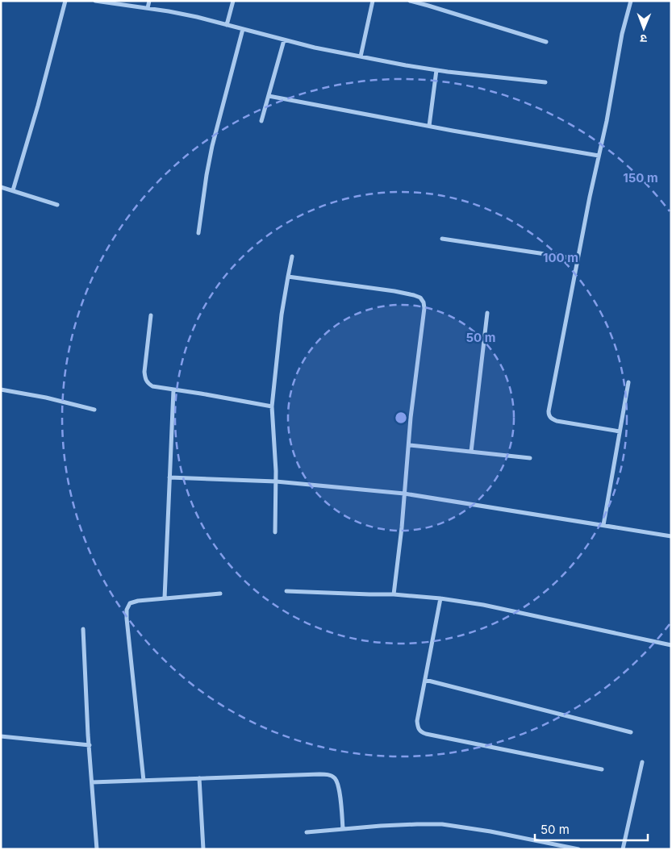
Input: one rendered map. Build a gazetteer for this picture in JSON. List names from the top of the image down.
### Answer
{
  "scale_bar": "50 m",
  "north": "bottom",
  "rings": ["150 m", "100 m", "50 m"]
}
